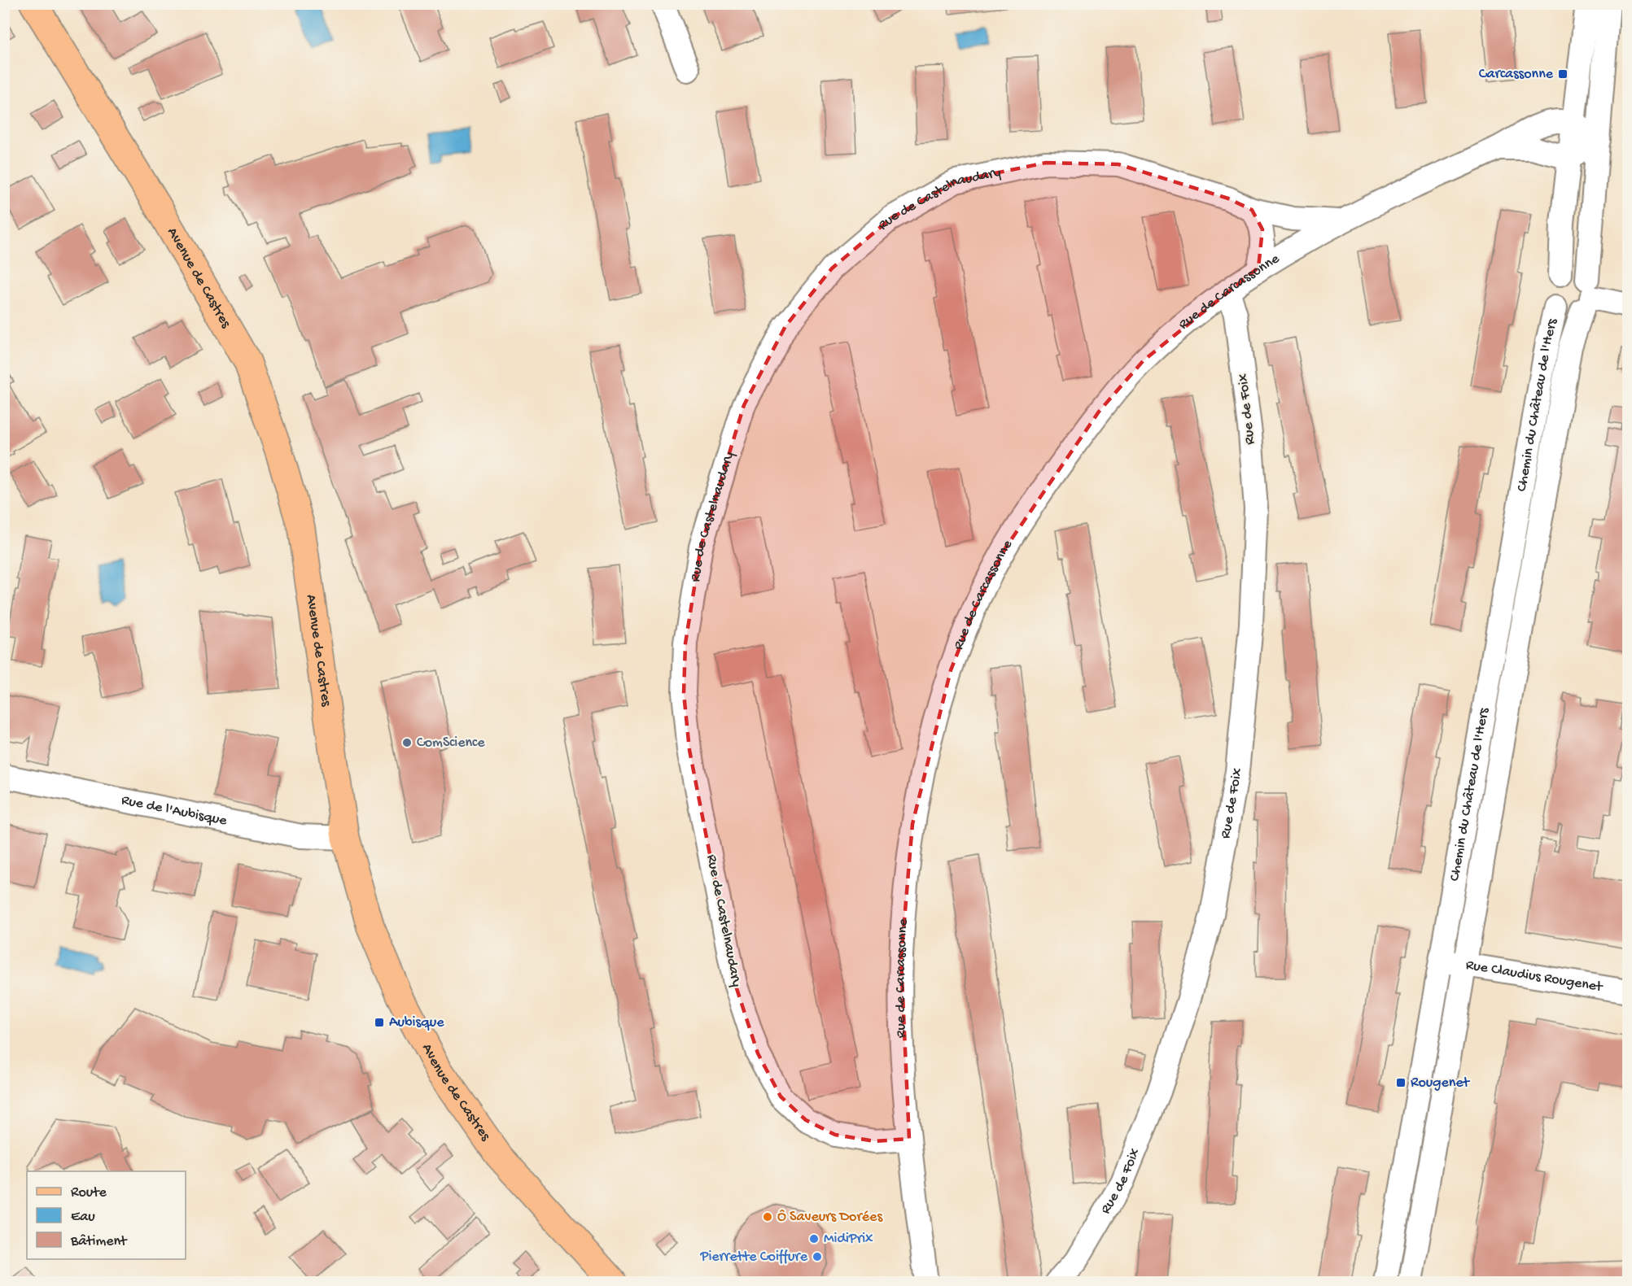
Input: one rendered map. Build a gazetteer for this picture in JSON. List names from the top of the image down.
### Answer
{
  "streets": {
    "main road": ["Avenue de Castres"],
    "street": [
      "Rue de Castelnaudary",
      "Rue de Carcassonne",
      "Chemin du Château de l'Hers",
      "Rue de Foix",
      "Rue de l'Aubisque",
      "Rue Claudius Rougenet"
    ]
  },
  "crossings": [
    ["Rue de Castelnaudary", "Rue de Carcassonne"],
    ["Avenue de Castres", "Rue de l'Aubisque"],
    ["Rue de Carcassonne", "Chemin du Château de l'Hers"],
    ["Rue de Carcassonne", "Rue de Foix"],
    ["Chemin du Château de l'Hers", "Rue Claudius Rougenet"]
  ],
  "places": {
    "transit": ["Carcassonne", "Aubisque", "Rougenet"],
    "other": [
      "ComScience",
      "Ô Saveurs Dorées",
      "MidiPrix",
      "Pierrette Coiffure"
    ]
  },
  "legend": ["Route", "Eau", "Bâtiment"]
}
